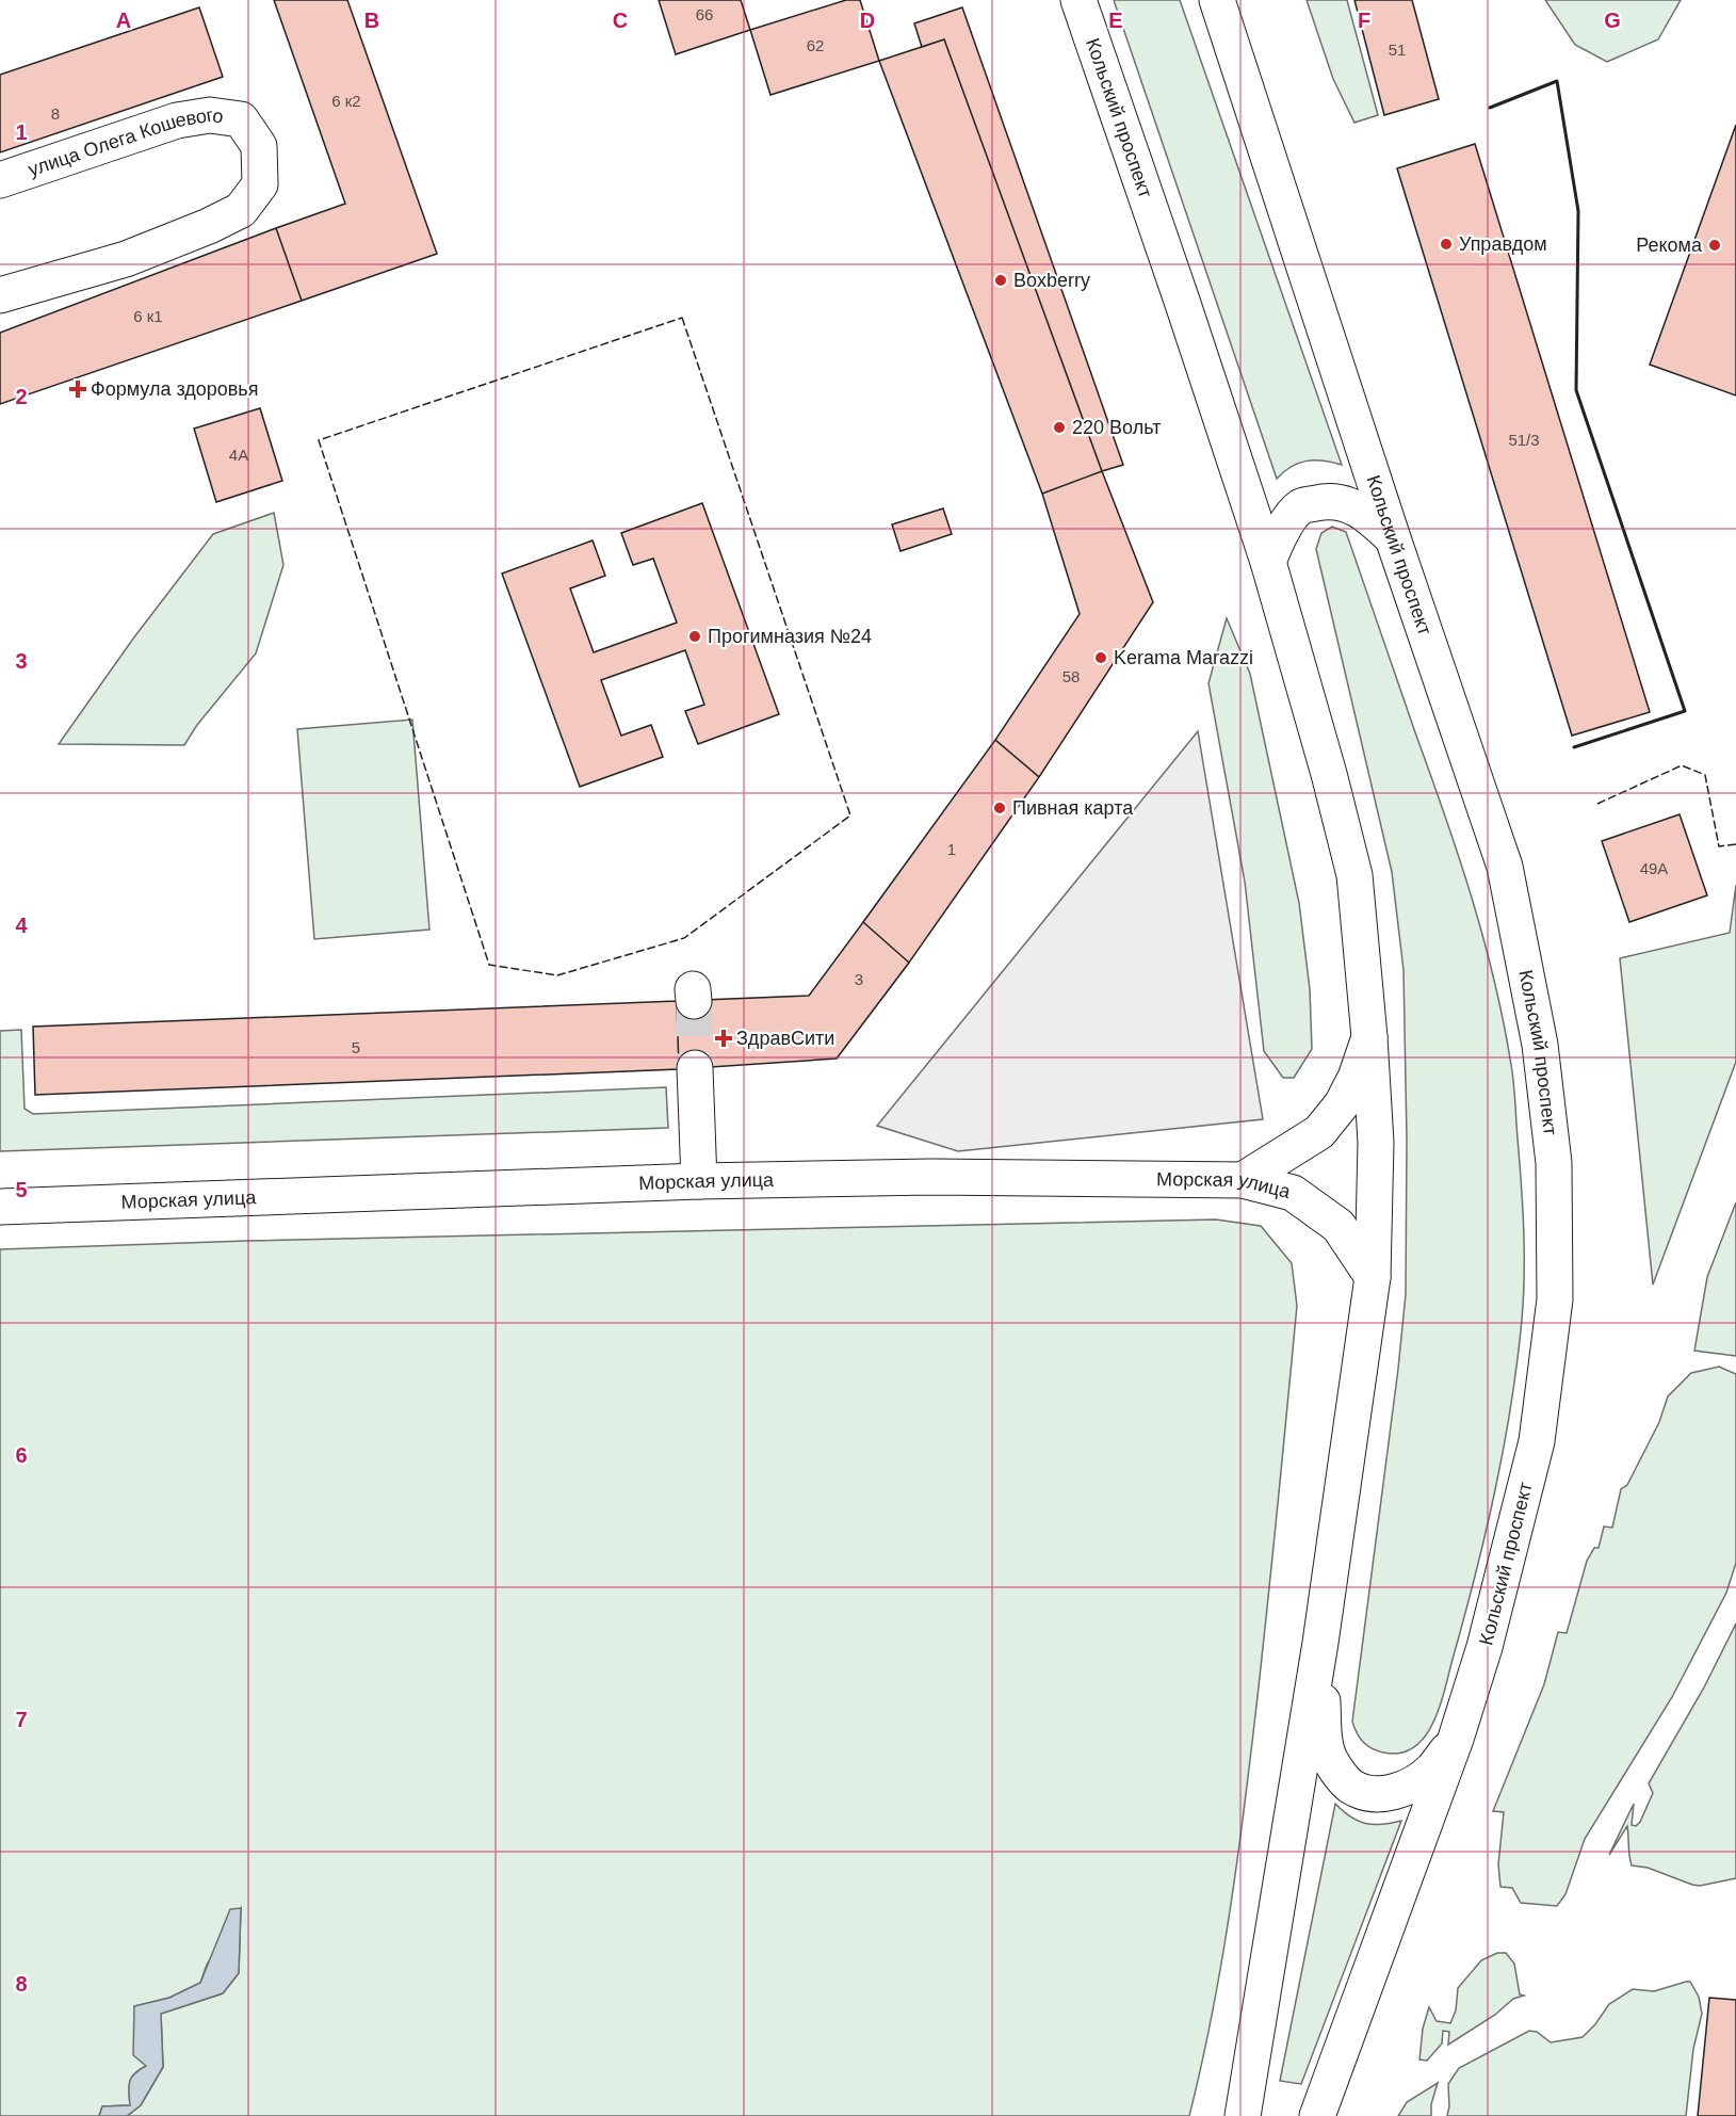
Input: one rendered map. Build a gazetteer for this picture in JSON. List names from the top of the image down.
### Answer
{
  "streets": {
    "main road": ["Кольский проспект", "улица Олега Кошевого", "Морская улица"]
  },
  "crossings": [
    ["Кольский проспект", "Морская улица"]
  ],
  "places": {
    "other": [
      "Управдом",
      "Рекома",
      "Boxberry",
      "220 Вольт",
      "Прогимназия №24",
      "Kerama Marazzi",
      "Пивная карта"
    ],
    "health": ["Формула здоровья", "ЗдравСити"]
  },
  "house_numbers": [
    "66",
    "62",
    "51",
    "6 к2",
    "8",
    "6 к1",
    "51/3",
    "4А",
    "58",
    "1",
    "49А",
    "3",
    "5"
  ],
  "grid": {
    "columns": [
      "A",
      "B",
      "C",
      "D",
      "E",
      "F",
      "G"
    ],
    "rows": [
      "1",
      "2",
      "3",
      "4",
      "5",
      "6",
      "7",
      "8"
    ]
  }
}
